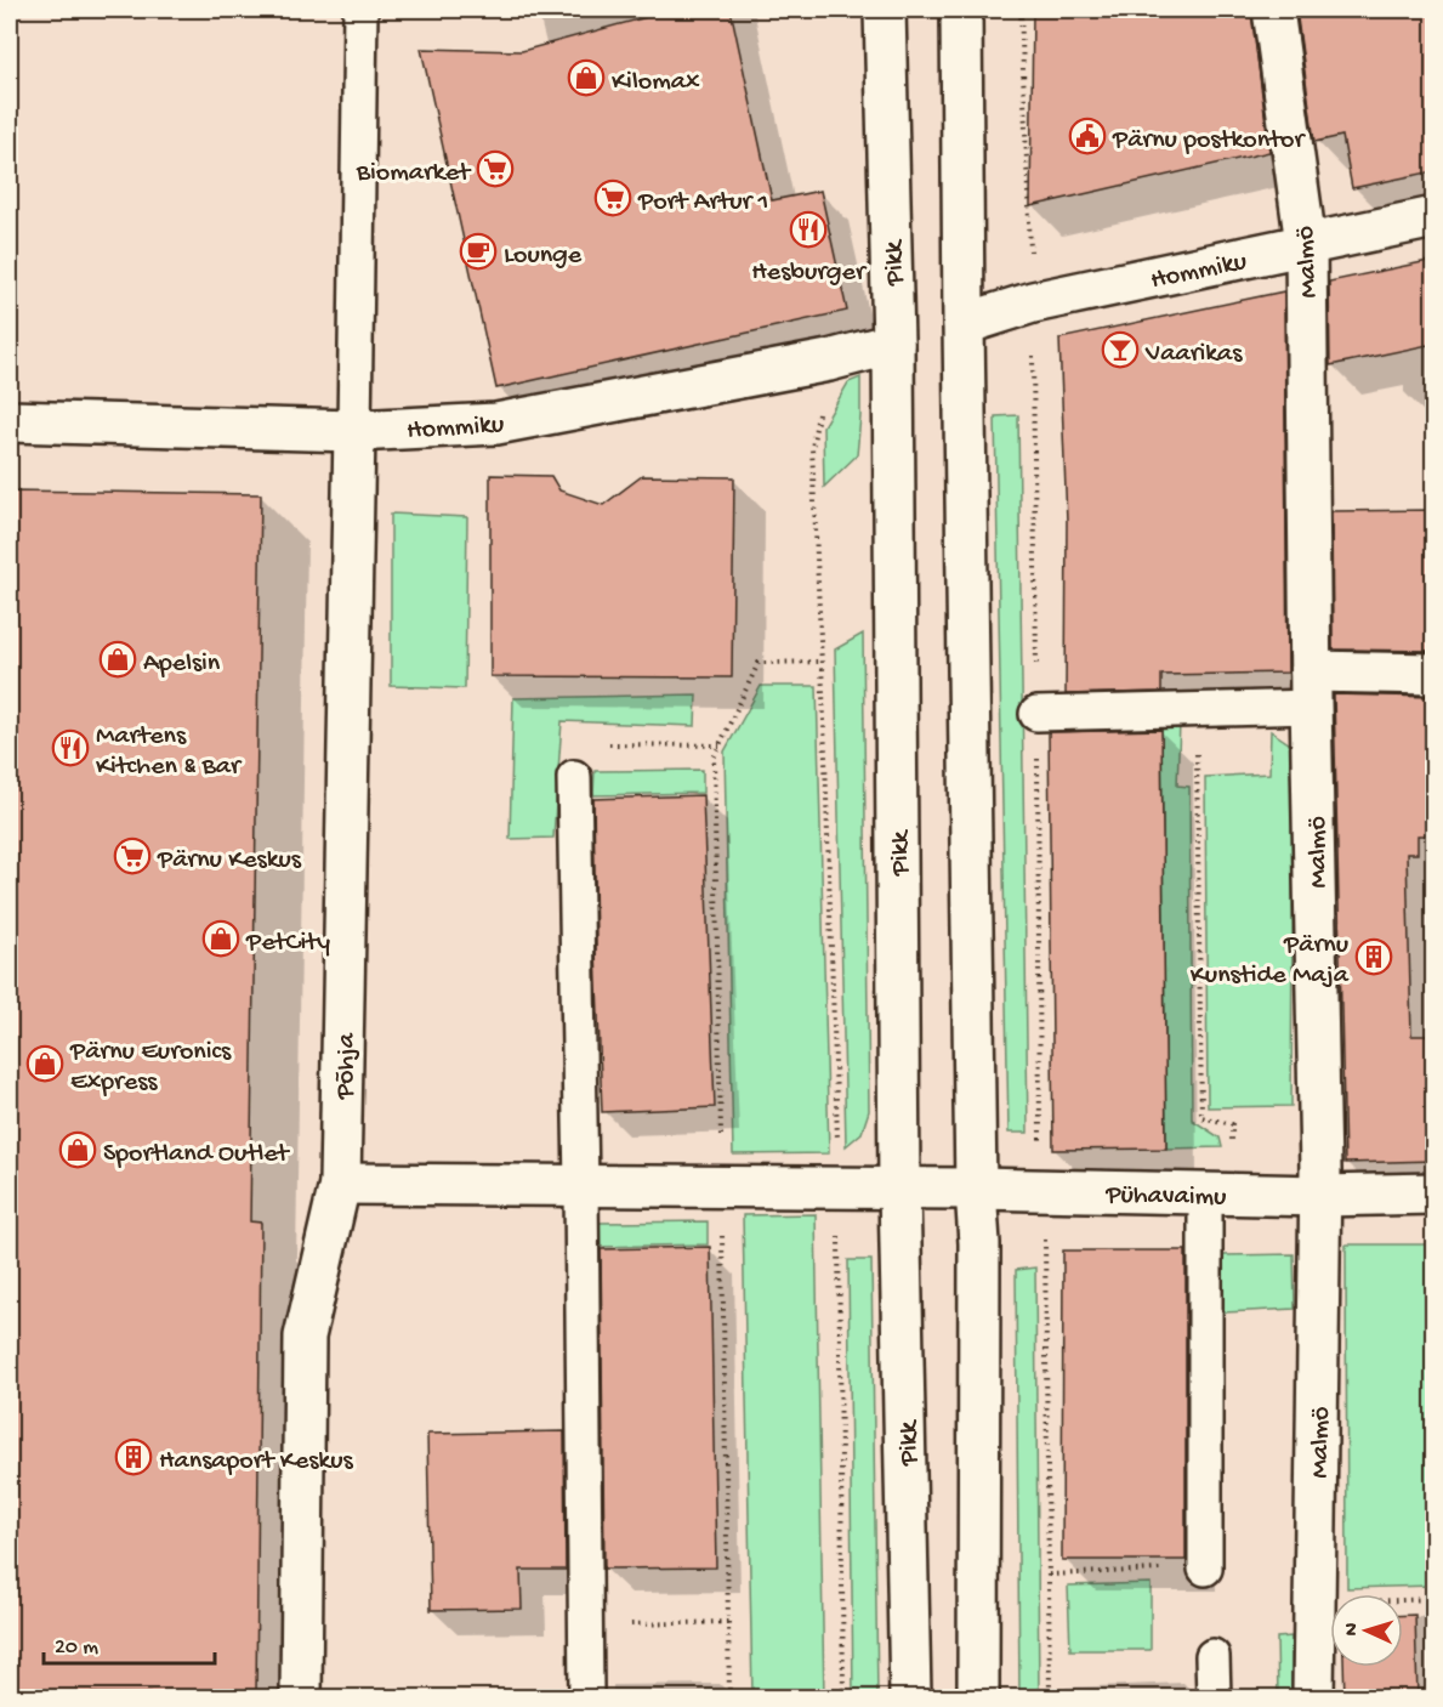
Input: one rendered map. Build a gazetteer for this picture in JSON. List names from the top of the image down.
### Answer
{
  "streets": {
    "street": [
      "Malmö",
      "Pikk",
      "Hommiku",
      "Põhja",
      "Pühavaimu"
    ]
  },
  "crossings": [
    ["Malmö", "Hommiku"],
    ["Malmö", "Pühavaimu"],
    ["Pikk", "Hommiku"],
    ["Pikk", "Pühavaimu"],
    ["Hommiku", "Põhja"],
    ["Põhja", "Pühavaimu"]
  ],
  "places": {
    "shop": [
      "Kilomax",
      "Apelsin",
      "PetCity",
      "Pärnu Euronics Express",
      "Sportland Outlet"
    ],
    "public building": ["Pärnu postkontor"],
    "supermarket": ["Biomarket", "Port Artur 1", "Pärnu Keskus"],
    "restaurant": ["Hesburger", "Martens Kitchen & Bar"],
    "cafe": ["Lounge"],
    "bar": ["Vaarikas"],
    "building": ["Pärnu Kunstide Maja", "Hansaport Keskus"]
  },
  "scale_bar": "20 m",
  "north": "left"
}
